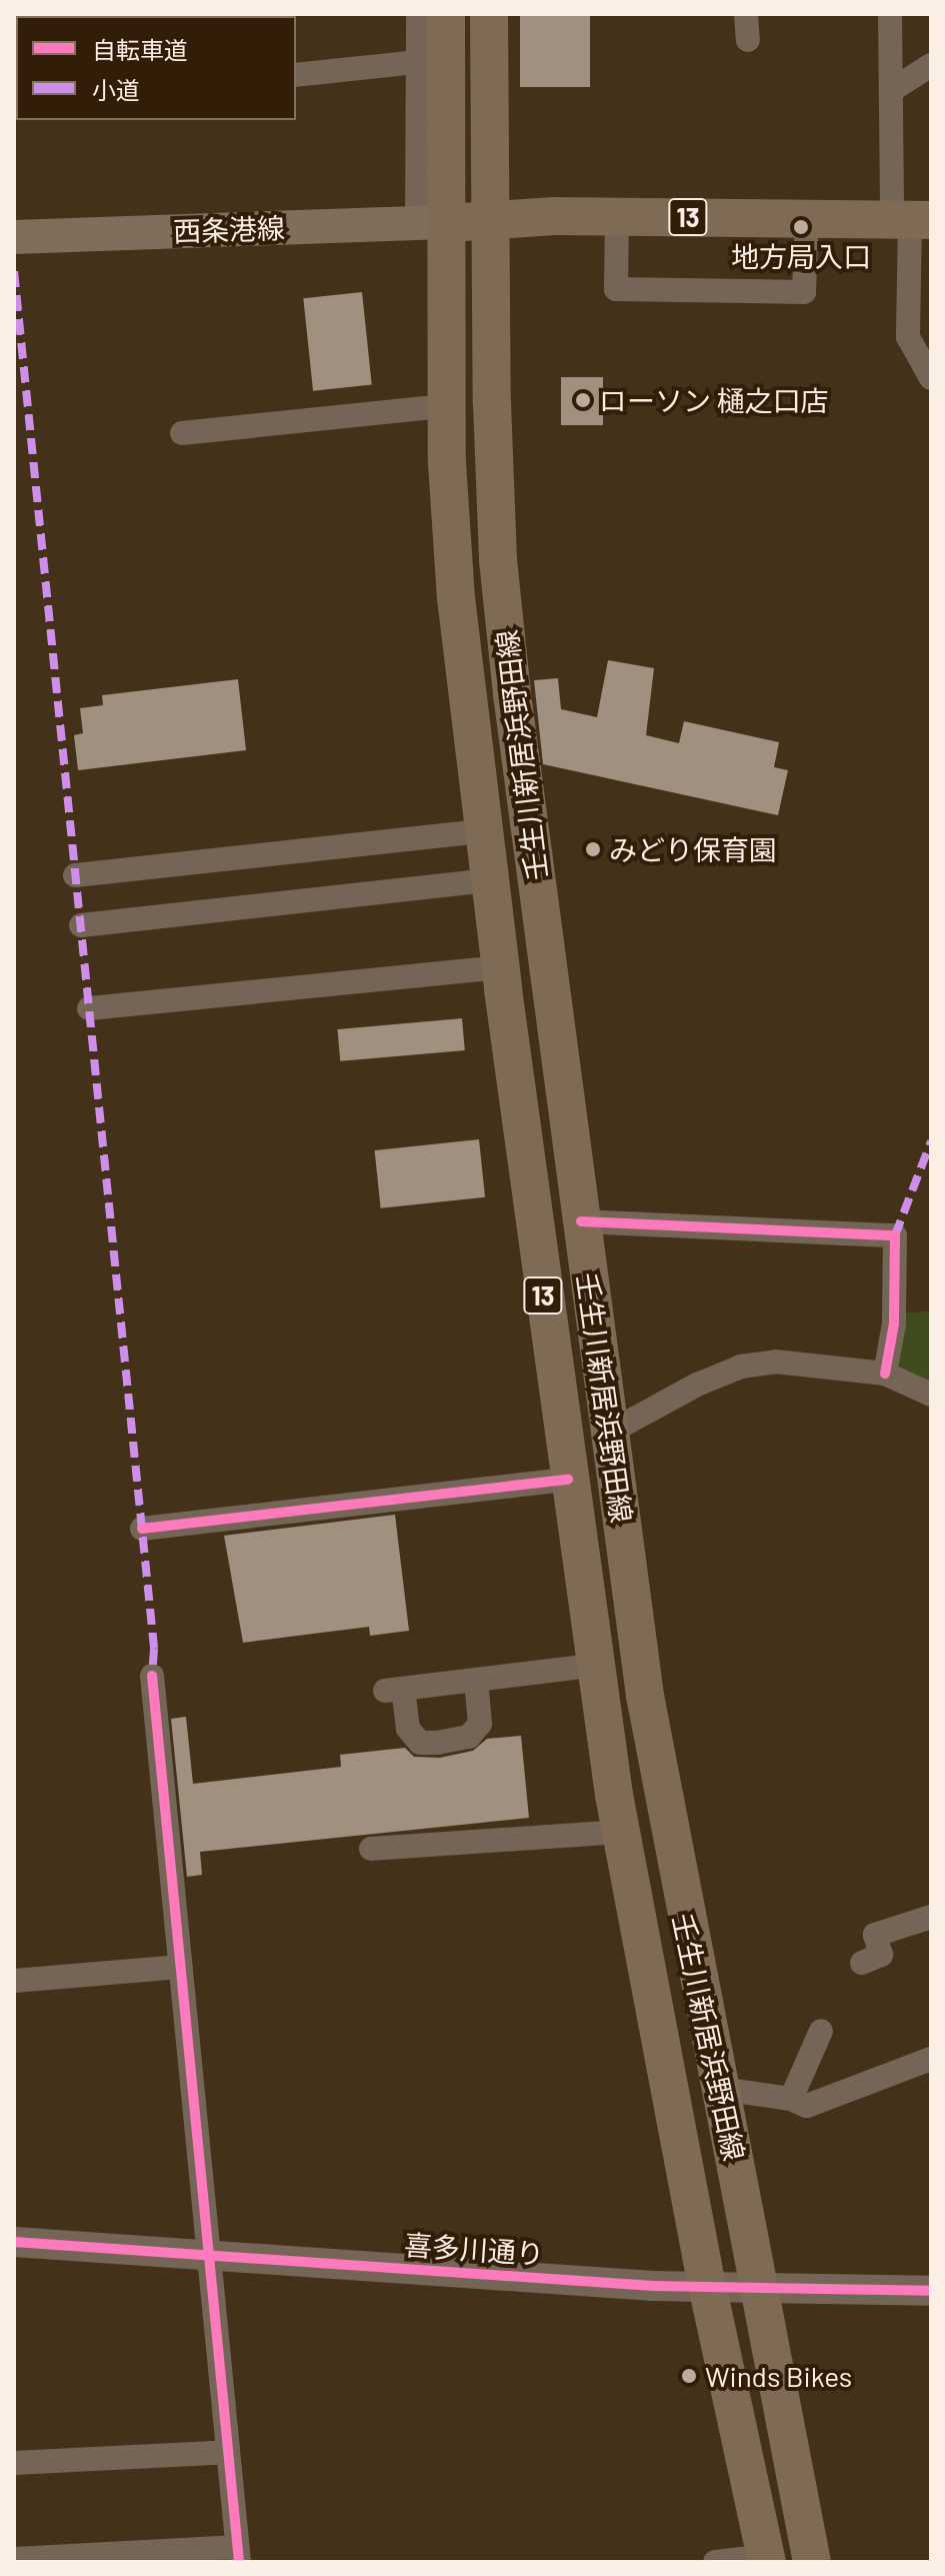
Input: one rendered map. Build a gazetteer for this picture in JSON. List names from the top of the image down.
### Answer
{
  "streets": {
    "main road": ["13", "西条港線", "壬生川新居浜野田線"],
    "street": ["喜多川通り"]
  },
  "crossings": [
    ["13", "西条港線"],
    ["13", "壬生川新居浜野田線"],
    ["西条港線", "壬生川新居浜野田線"],
    ["壬生川新居浜野田線", "喜多川通り"]
  ],
  "places": [
    "地方局入口",
    "ローソン 樋之口店",
    "みどり保育園",
    "Winds Bikes"
  ],
  "legend": ["自転車道", "小道"]
}
